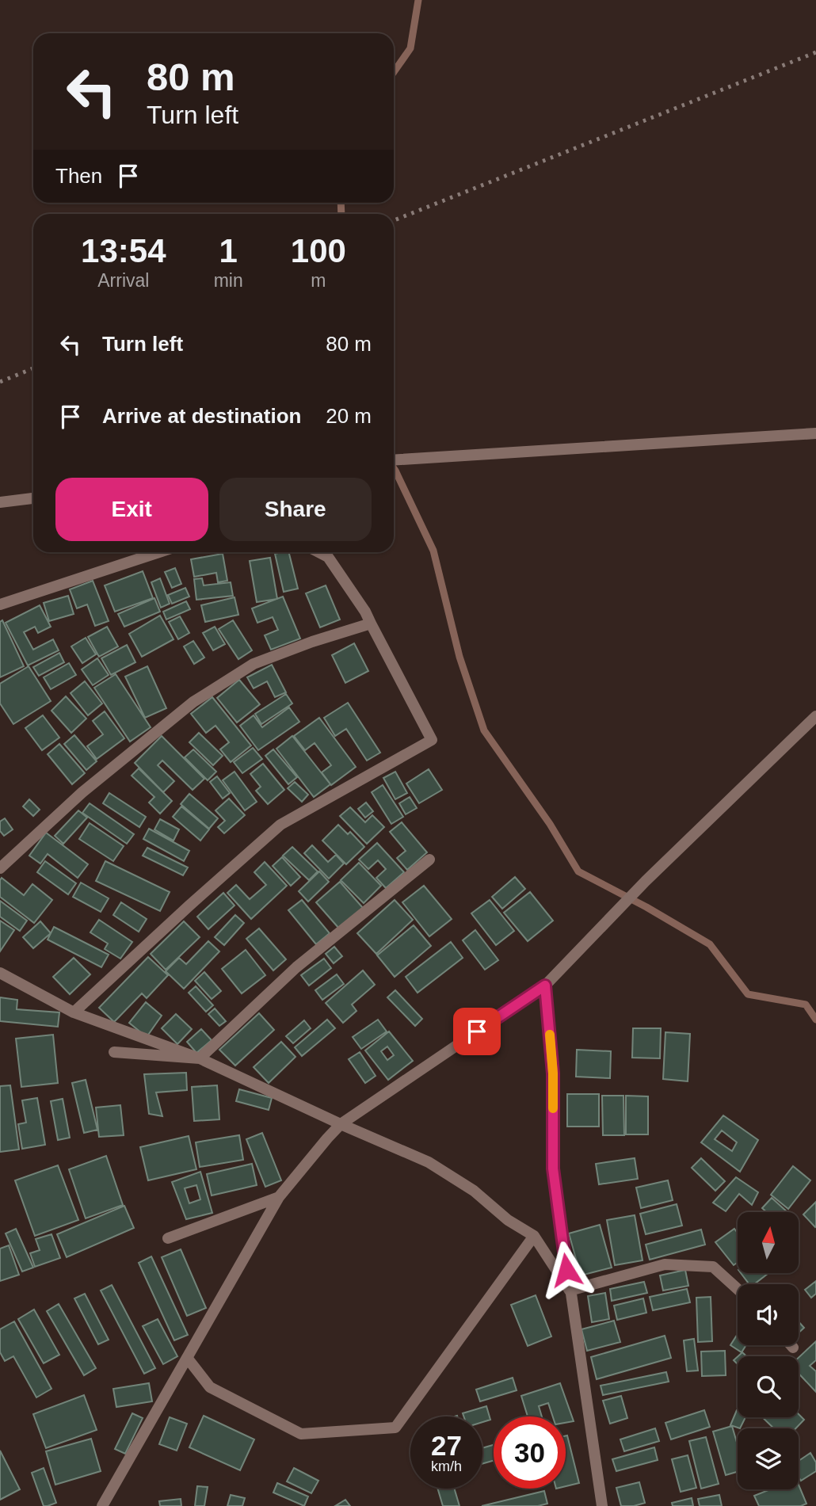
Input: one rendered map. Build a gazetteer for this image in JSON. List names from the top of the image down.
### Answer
{
  "north": "top",
  "page": {
    "turn": ["80 m", "Turn left"],
    "then": "Then",
    "eta": [
      "13:54",
      "Arrival",
      "1",
      "min",
      "100",
      "m"
    ],
    "list": [
      {
        "name": "Turn left",
        "value": "80 m"
      },
      {
        "name": "Arrive at destination",
        "value": "20 m"
      }
    ],
    "buttons": ["Exit", "Share"],
    "speed": "27 km/h",
    "limit": "30"
  }
}
